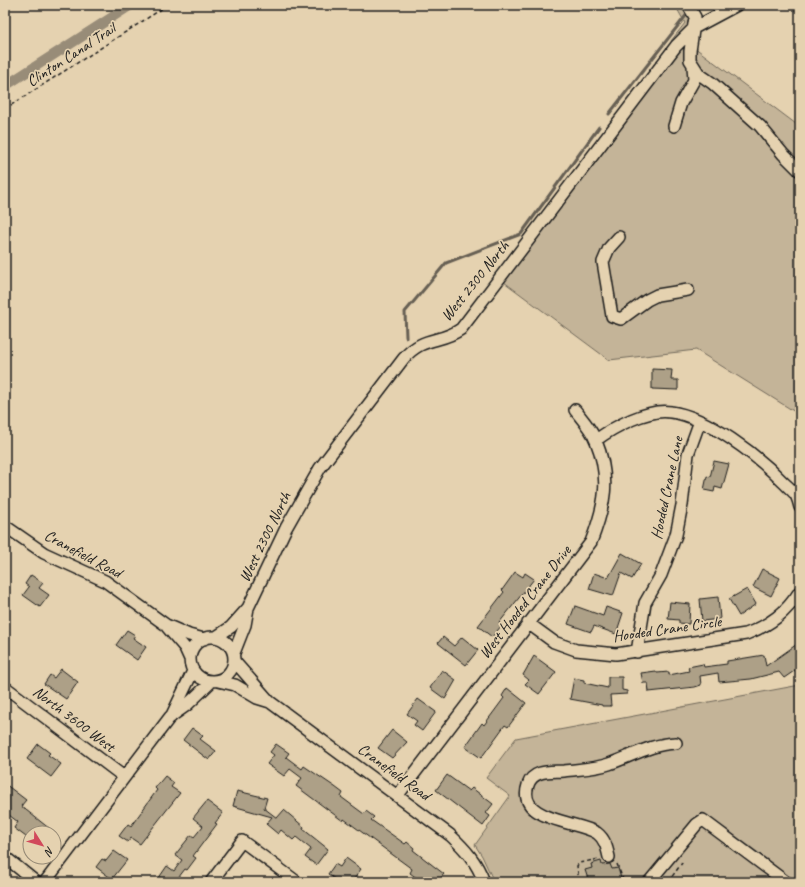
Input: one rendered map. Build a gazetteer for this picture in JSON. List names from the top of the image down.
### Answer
{
  "streets": {
    "street": [
      "West 2300 North",
      "Hooded Crane Lane",
      "Cranefield Road",
      "West Hooded Crane Drive",
      "Hooded Crane Circle",
      "North 3600 West"
    ],
    "path": ["Clinton Canal Trail"]
  },
  "crossings": [
    ["Hooded Crane Lane", "Hooded Crane Circle"],
    ["Cranefield Road", "West Hooded Crane Drive"],
    ["West Hooded Crane Drive", "Hooded Crane Circle"]
  ],
  "north": "bottom right"
}
